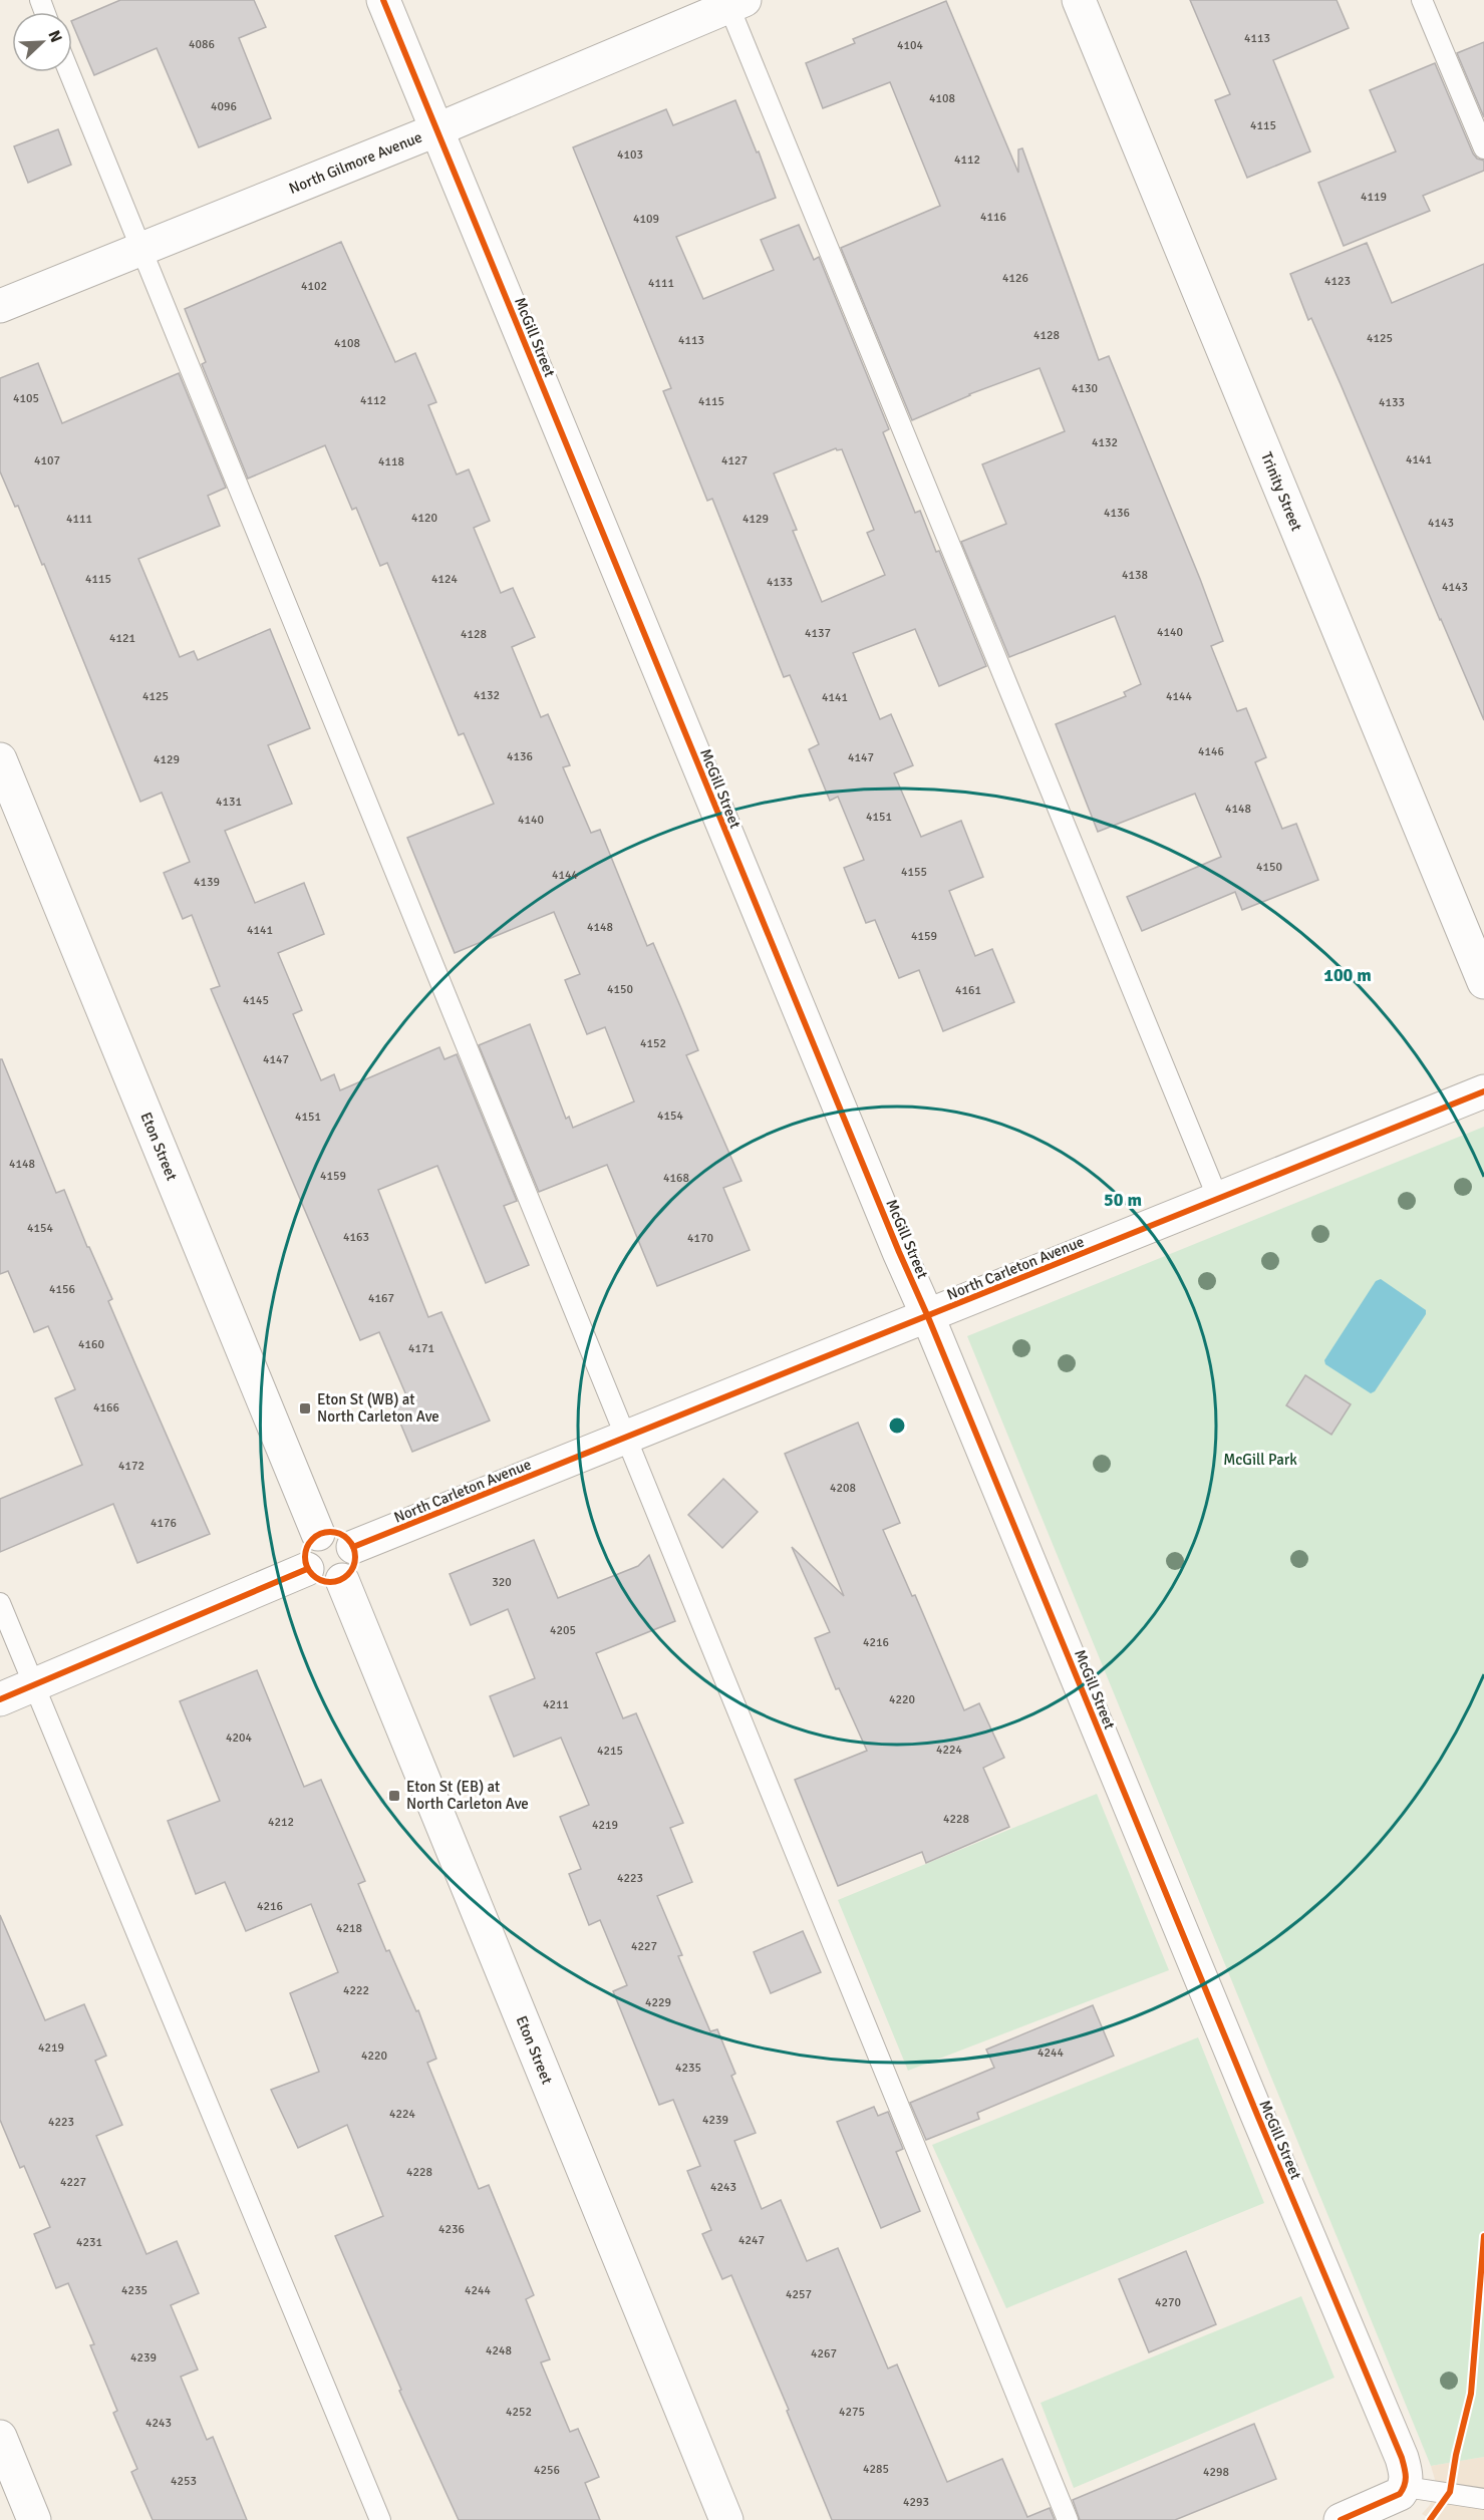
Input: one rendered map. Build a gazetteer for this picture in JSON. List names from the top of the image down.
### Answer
{
  "streets": {
    "street": [
      "North Gilmore Avenue",
      "McGill Street",
      "Trinity Street",
      "Eton Street",
      "North Carleton Avenue"
    ]
  },
  "crossings": [
    ["North Gilmore Avenue", "McGill Street"],
    ["McGill Street", "North Carleton Avenue"],
    ["Eton Street", "North Carleton Avenue"]
  ],
  "parks": ["McGill Park"],
  "places": {
    "transit": ["Eton St (WB) at North Carleton Ave", "Eton St (EB) at North Carleton Ave"]
  },
  "house_numbers": [
    "4113",
    "4086",
    "4104",
    "4108",
    "4096",
    "4115",
    "4103",
    "4112",
    "4119",
    "4116",
    "4109",
    "4126",
    "4123",
    "4111",
    "4102",
    "4128",
    "4125",
    "4113",
    "4108",
    "4130",
    "4105",
    "4112",
    "4115",
    "4133",
    "4132",
    "4141",
    "4107",
    "4127",
    "4118",
    "4136",
    "4120",
    "4111",
    "4129",
    "4143",
    "4138",
    "4115",
    "4124",
    "4133",
    "4143",
    "4140",
    "4137",
    "4128",
    "4121",
    "4132",
    "4125",
    "4144",
    "4141",
    "4146",
    "4136",
    "4147",
    "4129",
    "4131",
    "4148",
    "4151",
    "4140",
    "4150",
    "4155",
    "4144",
    "4139",
    "4148",
    "4141",
    "4159",
    "4150",
    "4161",
    "4145",
    "4152",
    "4147",
    "4154",
    "4151",
    "4148",
    "4159",
    "4168",
    "4154",
    "4163",
    "4170",
    "4156",
    "4167",
    "4160",
    "4171",
    "4166",
    "4172",
    "4208",
    "4176",
    "320",
    "4205",
    "4216",
    "4220",
    "4211",
    "4204",
    "4224",
    "4215",
    "4228",
    "4212",
    "4219",
    "4223",
    "4216",
    "4218",
    "4227",
    "4222",
    "4229",
    "4219",
    "4244",
    "4220",
    "4235",
    "4224",
    "4239",
    "4223",
    "4228",
    "4227",
    "4243",
    "4236",
    "4247",
    "4231",
    "4235",
    "4244",
    "4257",
    "4270",
    "4248",
    "4267",
    "4239",
    "4252",
    "4275",
    "4243",
    "4285",
    "4256",
    "4298",
    "4253",
    "4293"
  ],
  "north": "top right",
  "rings": ["100 m", "50 m"]
}
